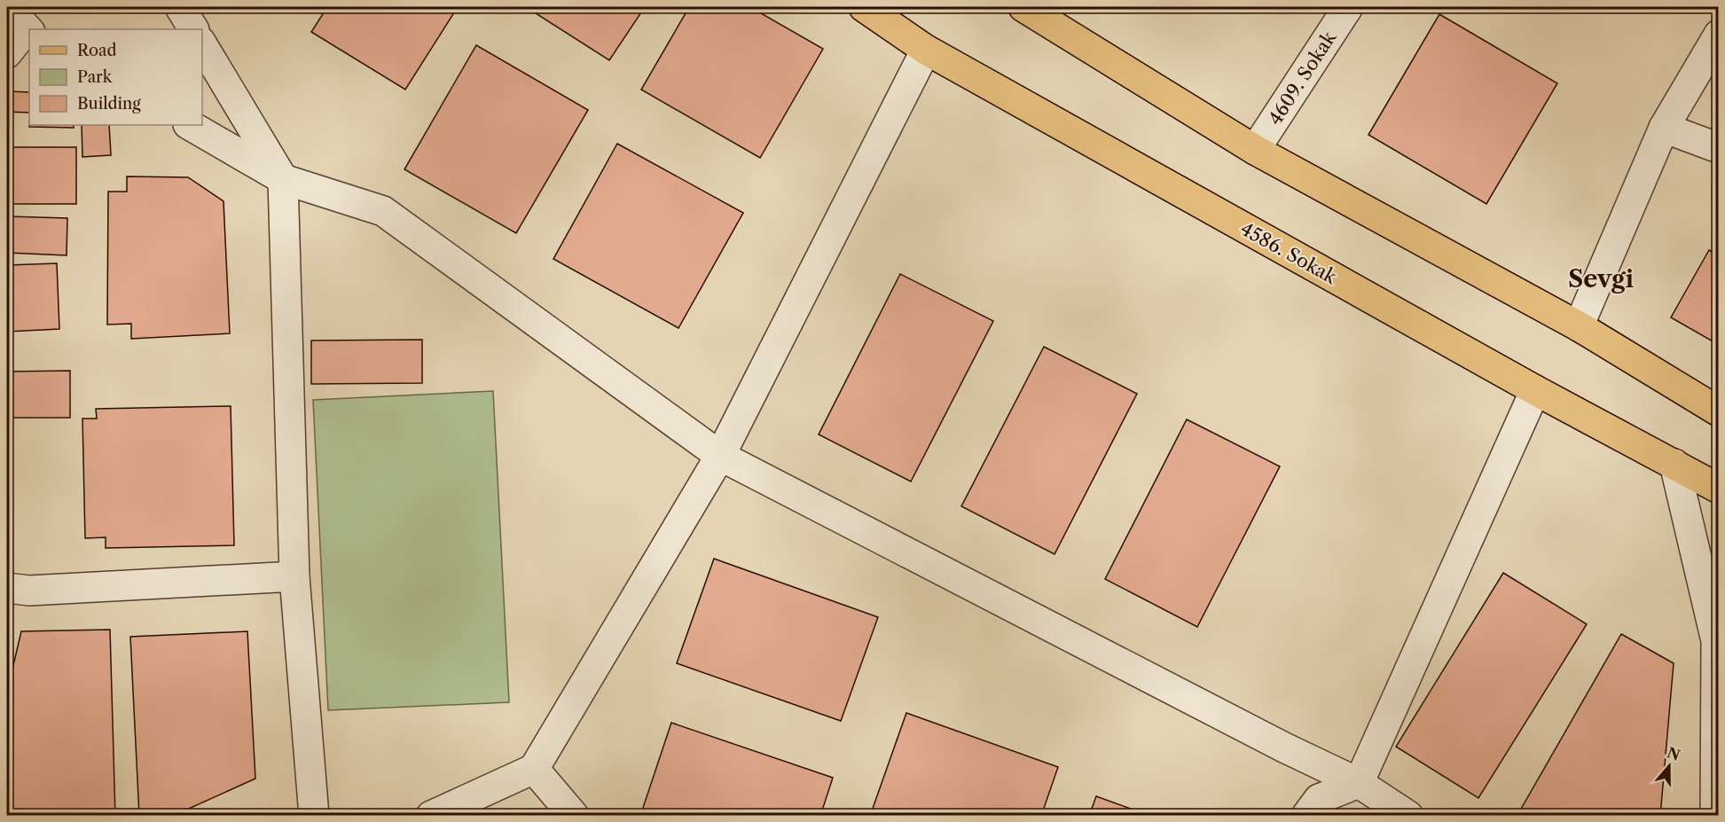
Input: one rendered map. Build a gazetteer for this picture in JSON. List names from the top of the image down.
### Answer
{
  "streets": {
    "main road": ["4586. Sokak"],
    "street": ["4609. Sokak"]
  },
  "districts": ["Sevgi"],
  "legend": ["Road", "Park", "Building"],
  "north": "top"
}
